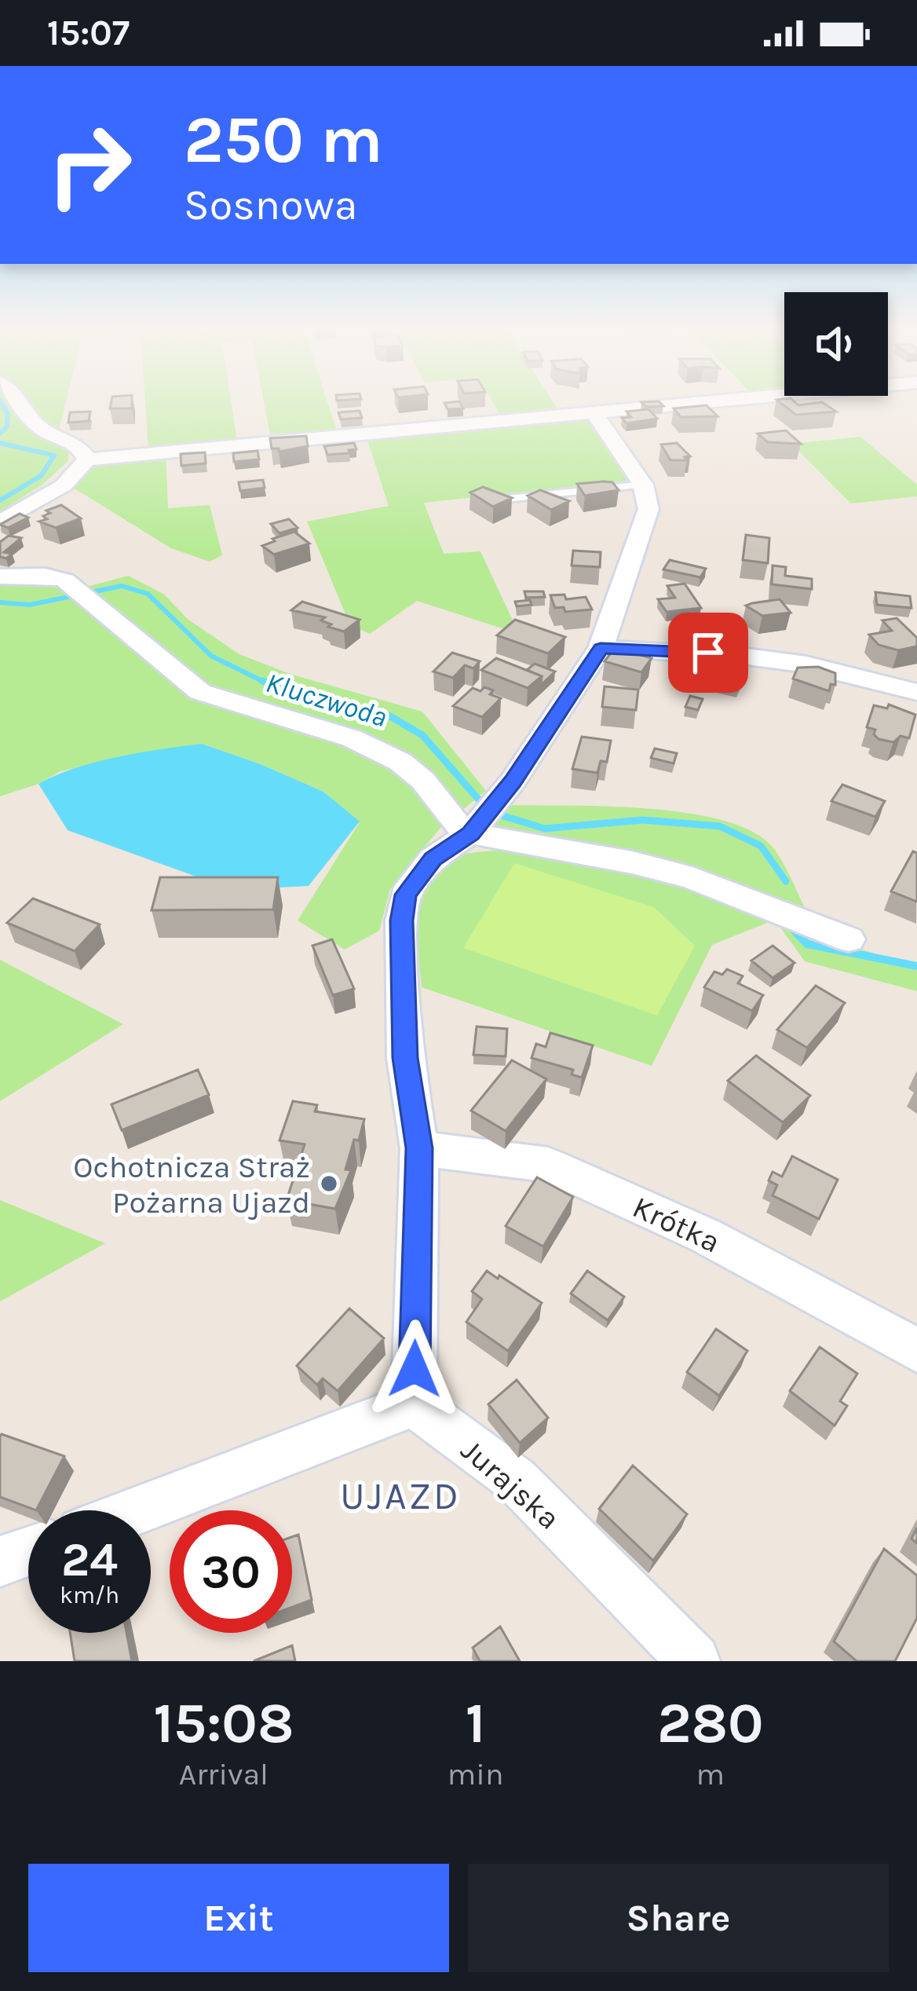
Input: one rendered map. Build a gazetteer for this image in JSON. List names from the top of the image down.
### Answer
{
  "streets": {
    "street": ["Krótka", "Jurajska"]
  },
  "districts": ["UJAZD"],
  "water": ["Kluczwoda"],
  "places": ["Ochotnicza Straż Pożarna Ujazd"],
  "page": {
    "status": "15:07",
    "turn": ["250 m", "Sosnowa"],
    "speed": "24 km/h",
    "limit": "30",
    "eta": [
      "15:08",
      "Arrival",
      "1",
      "min",
      "280",
      "m"
    ],
    "buttons": ["Exit", "Share"]
  }
}
